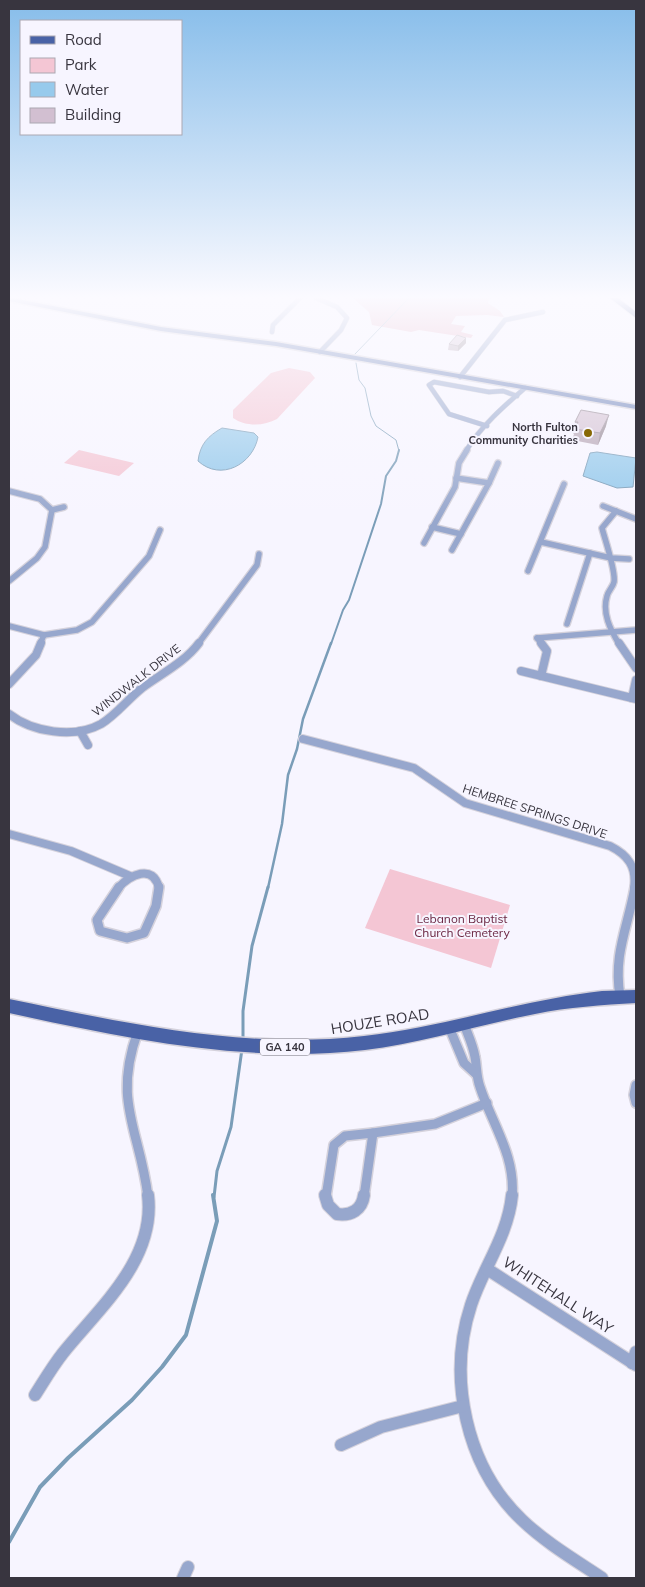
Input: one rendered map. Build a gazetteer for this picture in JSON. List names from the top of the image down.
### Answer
{
  "streets": {
    "main road": ["HOUZE ROAD", "GA 140"],
    "street": ["WINDWALK DRIVE", "HEMBREE SPRINGS DRIVE", "WHITEHALL WAY"]
  },
  "crossings": [
    ["HEMBREE SPRINGS DRIVE", "HOUZE ROAD"]
  ],
  "parks": ["Lebanon Baptist Church Cemetery"],
  "places": ["North Fulton Community Charities"],
  "legend": [
    "Road",
    "Park",
    "Water",
    "Building"
  ]
}
